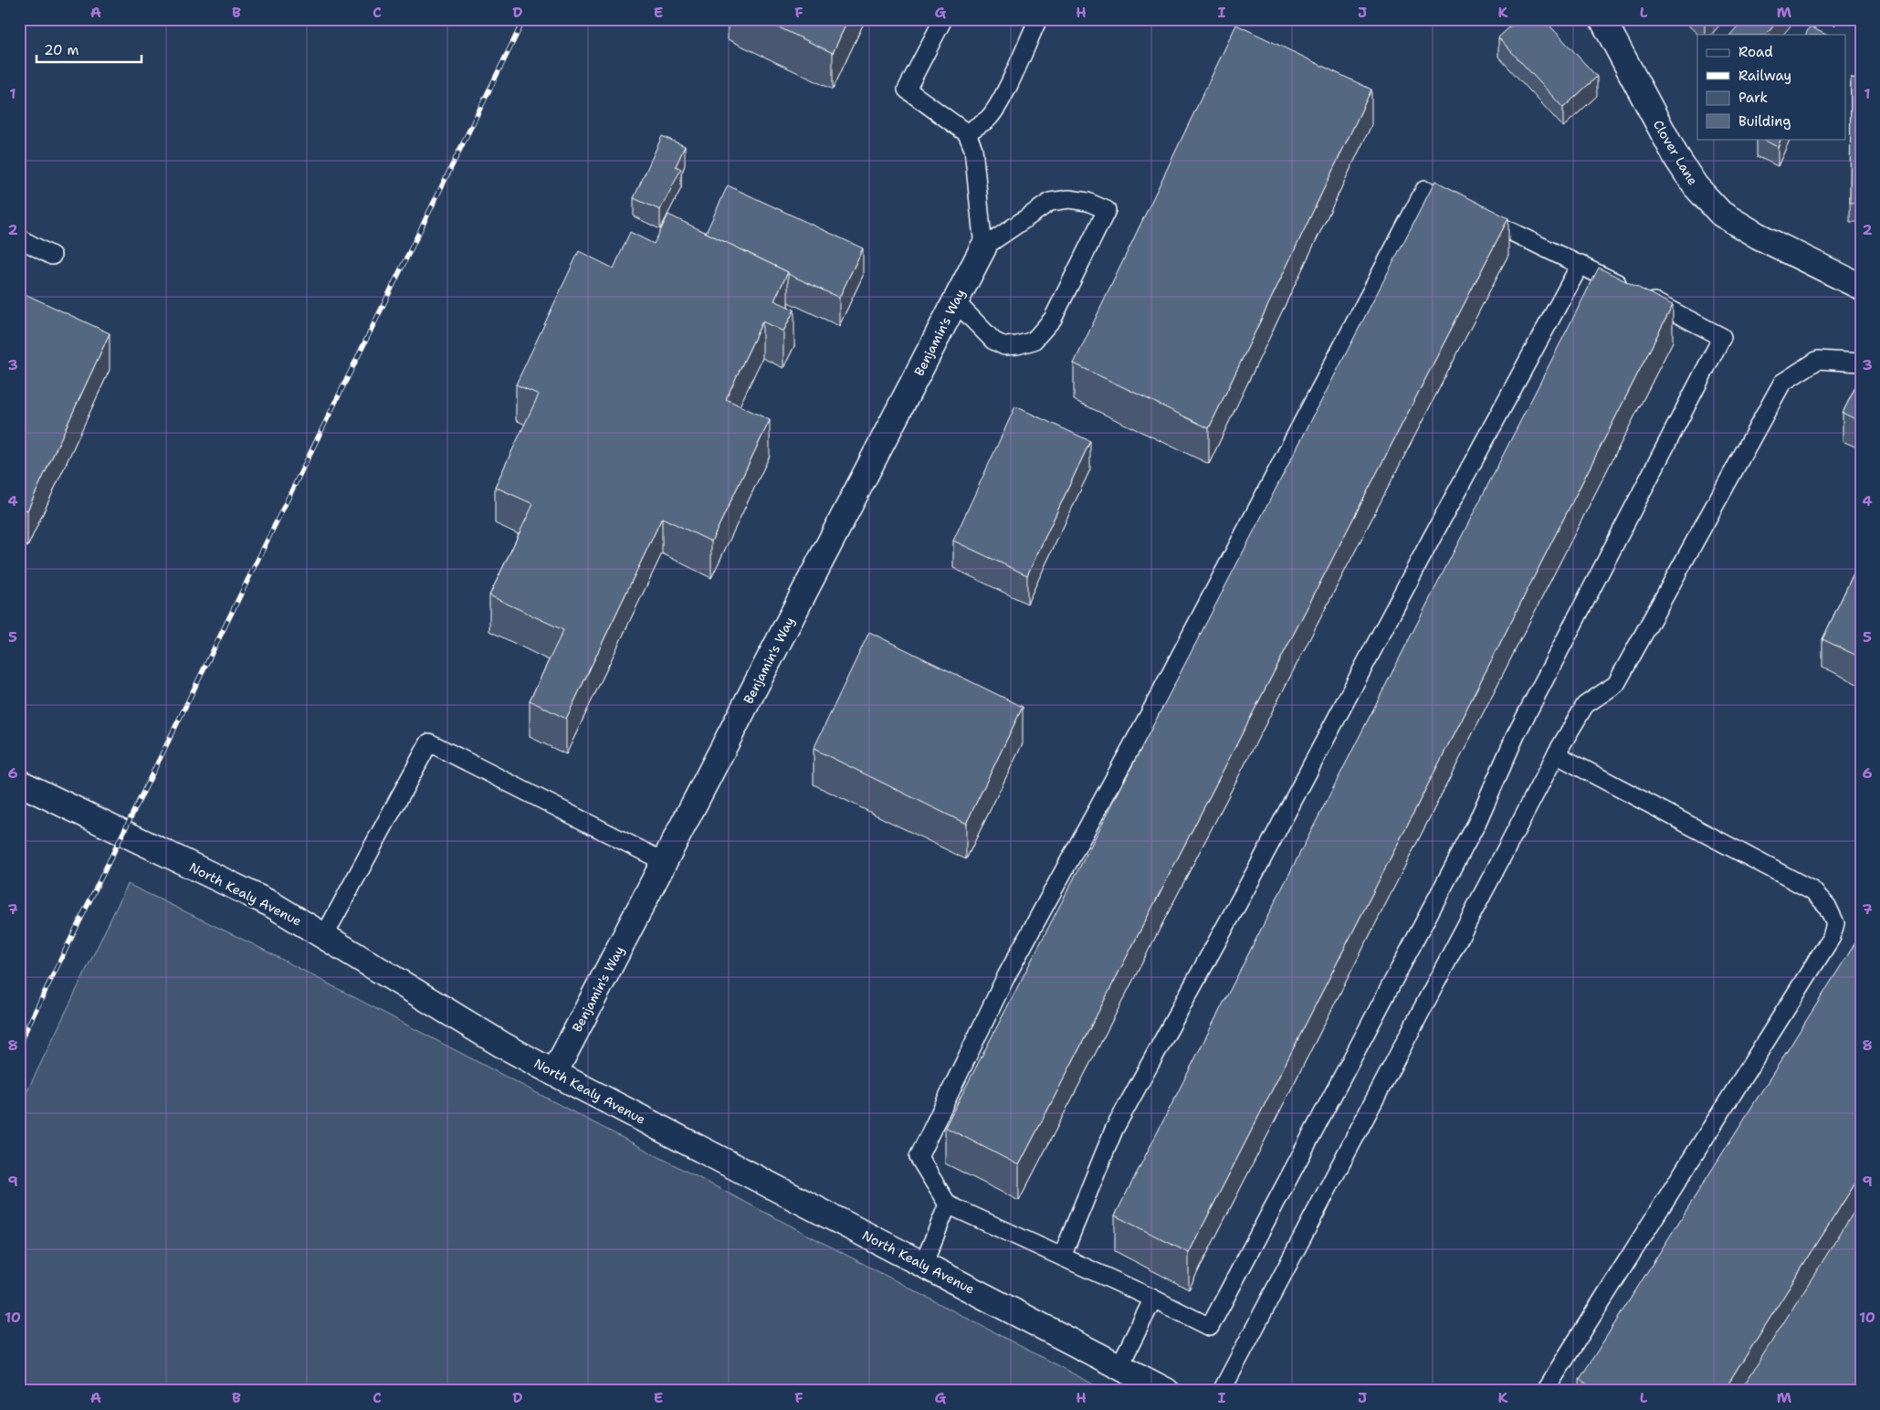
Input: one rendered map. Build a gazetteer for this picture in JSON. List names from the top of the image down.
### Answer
{
  "streets": {
    "street": ["Clover Lane", "Benjamin's Way", "North Kealy Avenue"]
  },
  "crossings": [
    ["Benjamin's Way", "North Kealy Avenue"]
  ],
  "legend": [
    "Road",
    "Railway",
    "Park",
    "Building"
  ],
  "scale_bar": "20 m",
  "grid": {
    "columns": [
      "A",
      "B",
      "C",
      "D",
      "E",
      "F",
      "G",
      "H",
      "I",
      "J",
      "K",
      "L",
      "M"
    ],
    "rows": [
      "1",
      "2",
      "3",
      "4",
      "5",
      "6",
      "7",
      "8",
      "9",
      "10"
    ]
  }
}
